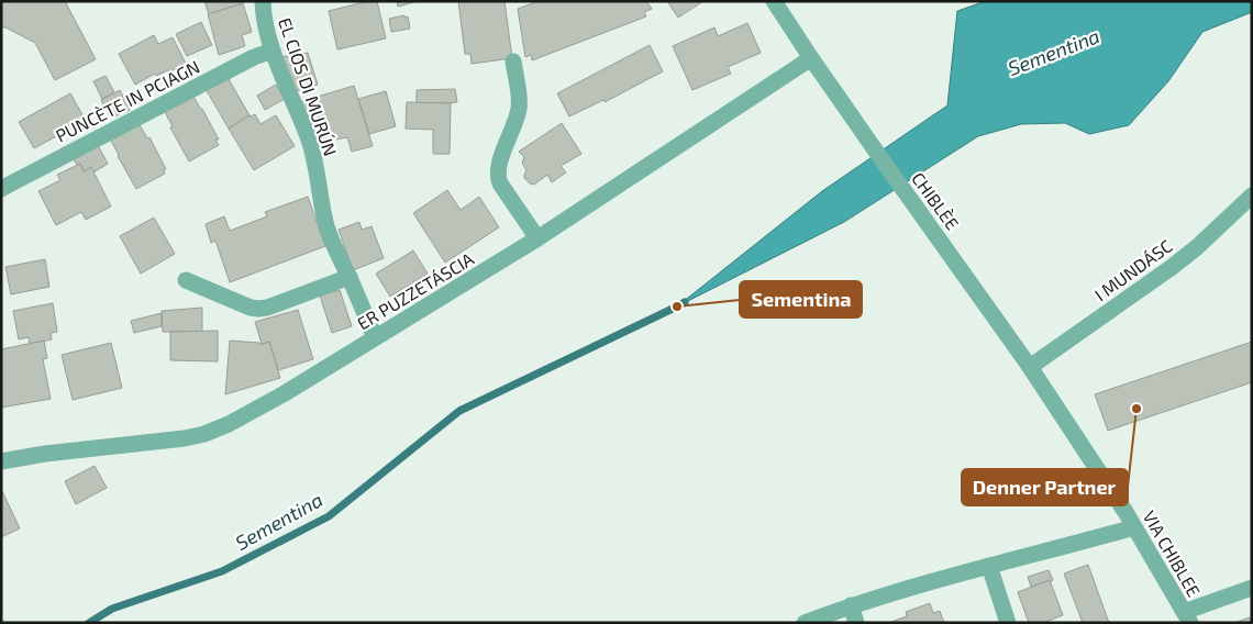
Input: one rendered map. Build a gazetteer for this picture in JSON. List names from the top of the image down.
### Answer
{
  "streets": {
    "street": [
      "EL CIOS DI MURÚN",
      "PUNCÈTE IN PCIAGN",
      "CHIBLÈE",
      "I MUNDÁSC",
      "ER PUZZETÁSCIA",
      "VIA CHIBLEE"
    ]
  },
  "crossings": [
    ["EL CIOS DI MURÚN", "PUNCÈTE IN PCIAGN"],
    ["EL CIOS DI MURÚN", "ER PUZZETÁSCIA"],
    ["CHIBLÈE", "I MUNDÁSC"],
    ["CHIBLÈE", "ER PUZZETÁSCIA"],
    ["CHIBLÈE", "VIA CHIBLEE"],
    ["I MUNDÁSC", "VIA CHIBLEE"]
  ],
  "water": ["Sementina"],
  "places": ["Sementina", "Denner Partner"]
}
